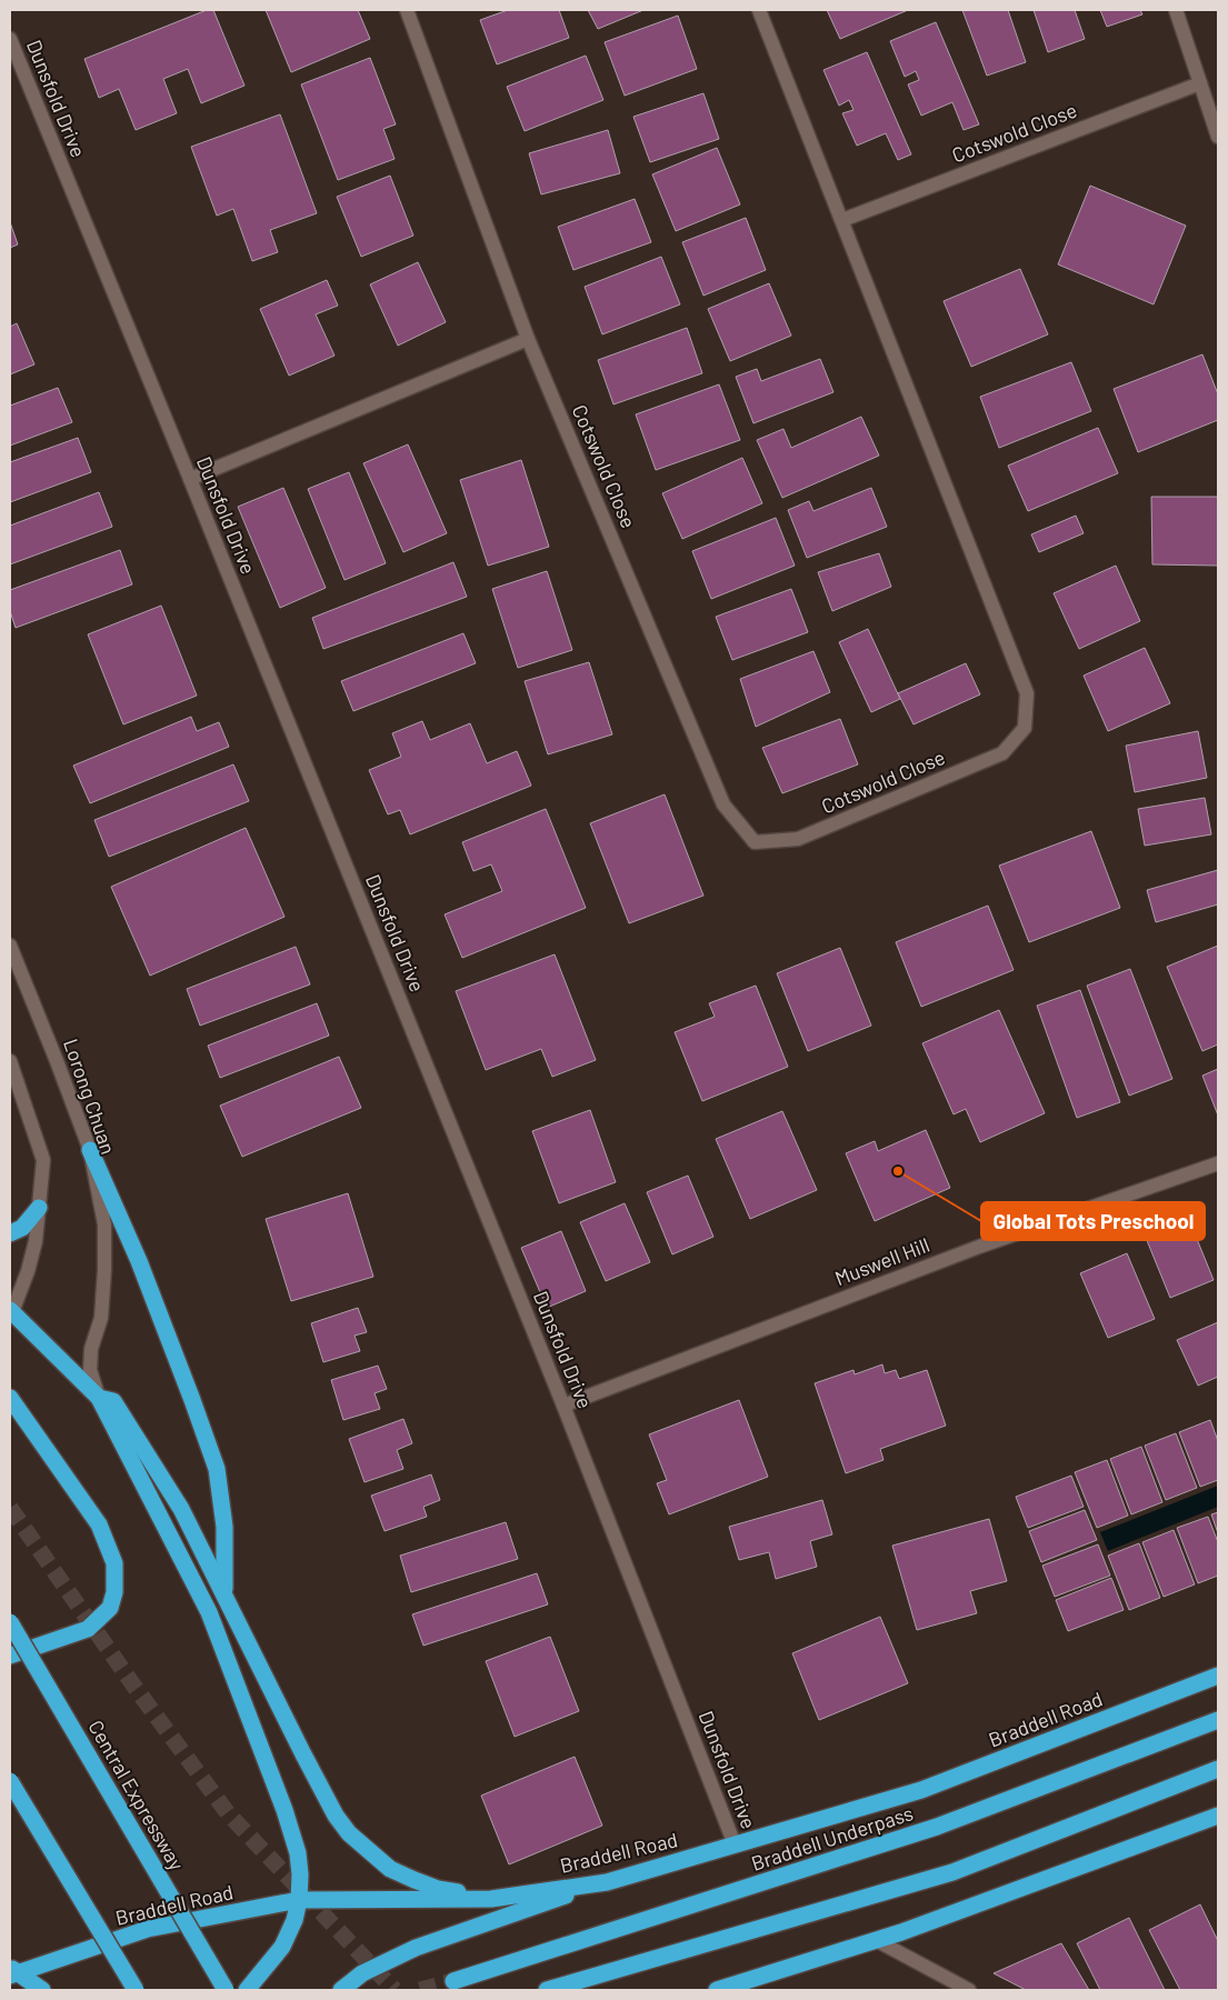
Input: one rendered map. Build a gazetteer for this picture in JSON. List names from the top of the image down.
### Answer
{
  "streets": {
    "highway": ["Braddell Road", "Central Expressway", "Braddell Underpass"],
    "street": [
      "Dunsfold Drive",
      "Cotswold Close",
      "Lorong Chuan",
      "Muswell Hill"
    ]
  },
  "crossings": [
    ["Dunsfold Drive", "Muswell Hill"],
    ["Dunsfold Drive", "Braddell Road"]
  ],
  "places": ["Global Tots Preschool"]
}
